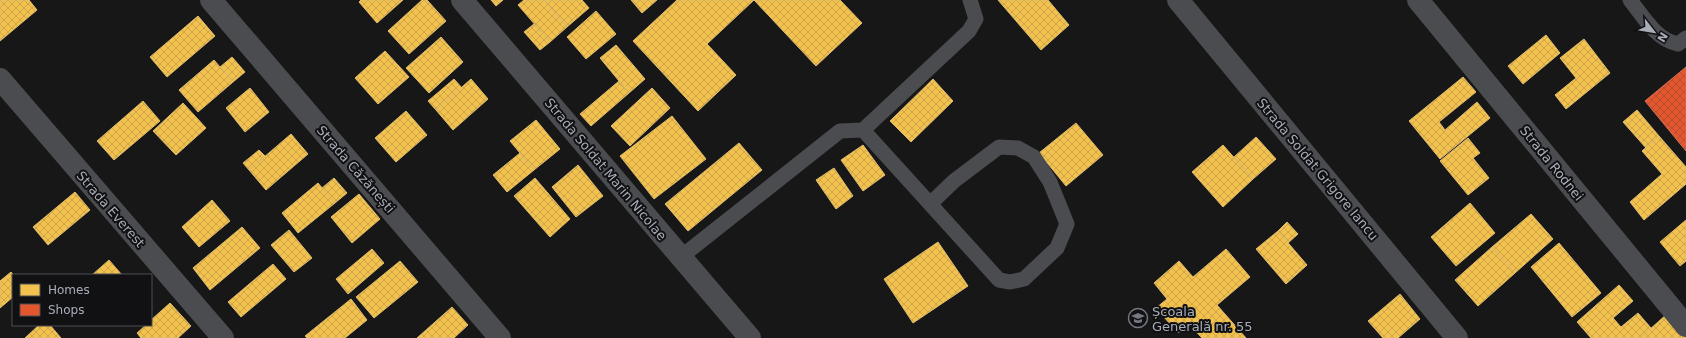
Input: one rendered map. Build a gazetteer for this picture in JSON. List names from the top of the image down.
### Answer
{
  "streets": {
    "street": [
      "Strada Rodnei",
      "Strada Căzănești",
      "Strada Soldat Marin Nicolae",
      "Strada Soldat Grigore Iancu",
      "Strada Everest"
    ]
  },
  "places": {
    "school or university": ["Școala Generală nr. 55"]
  },
  "legend": ["Homes", "Shops"],
  "north": "bottom right"
}
